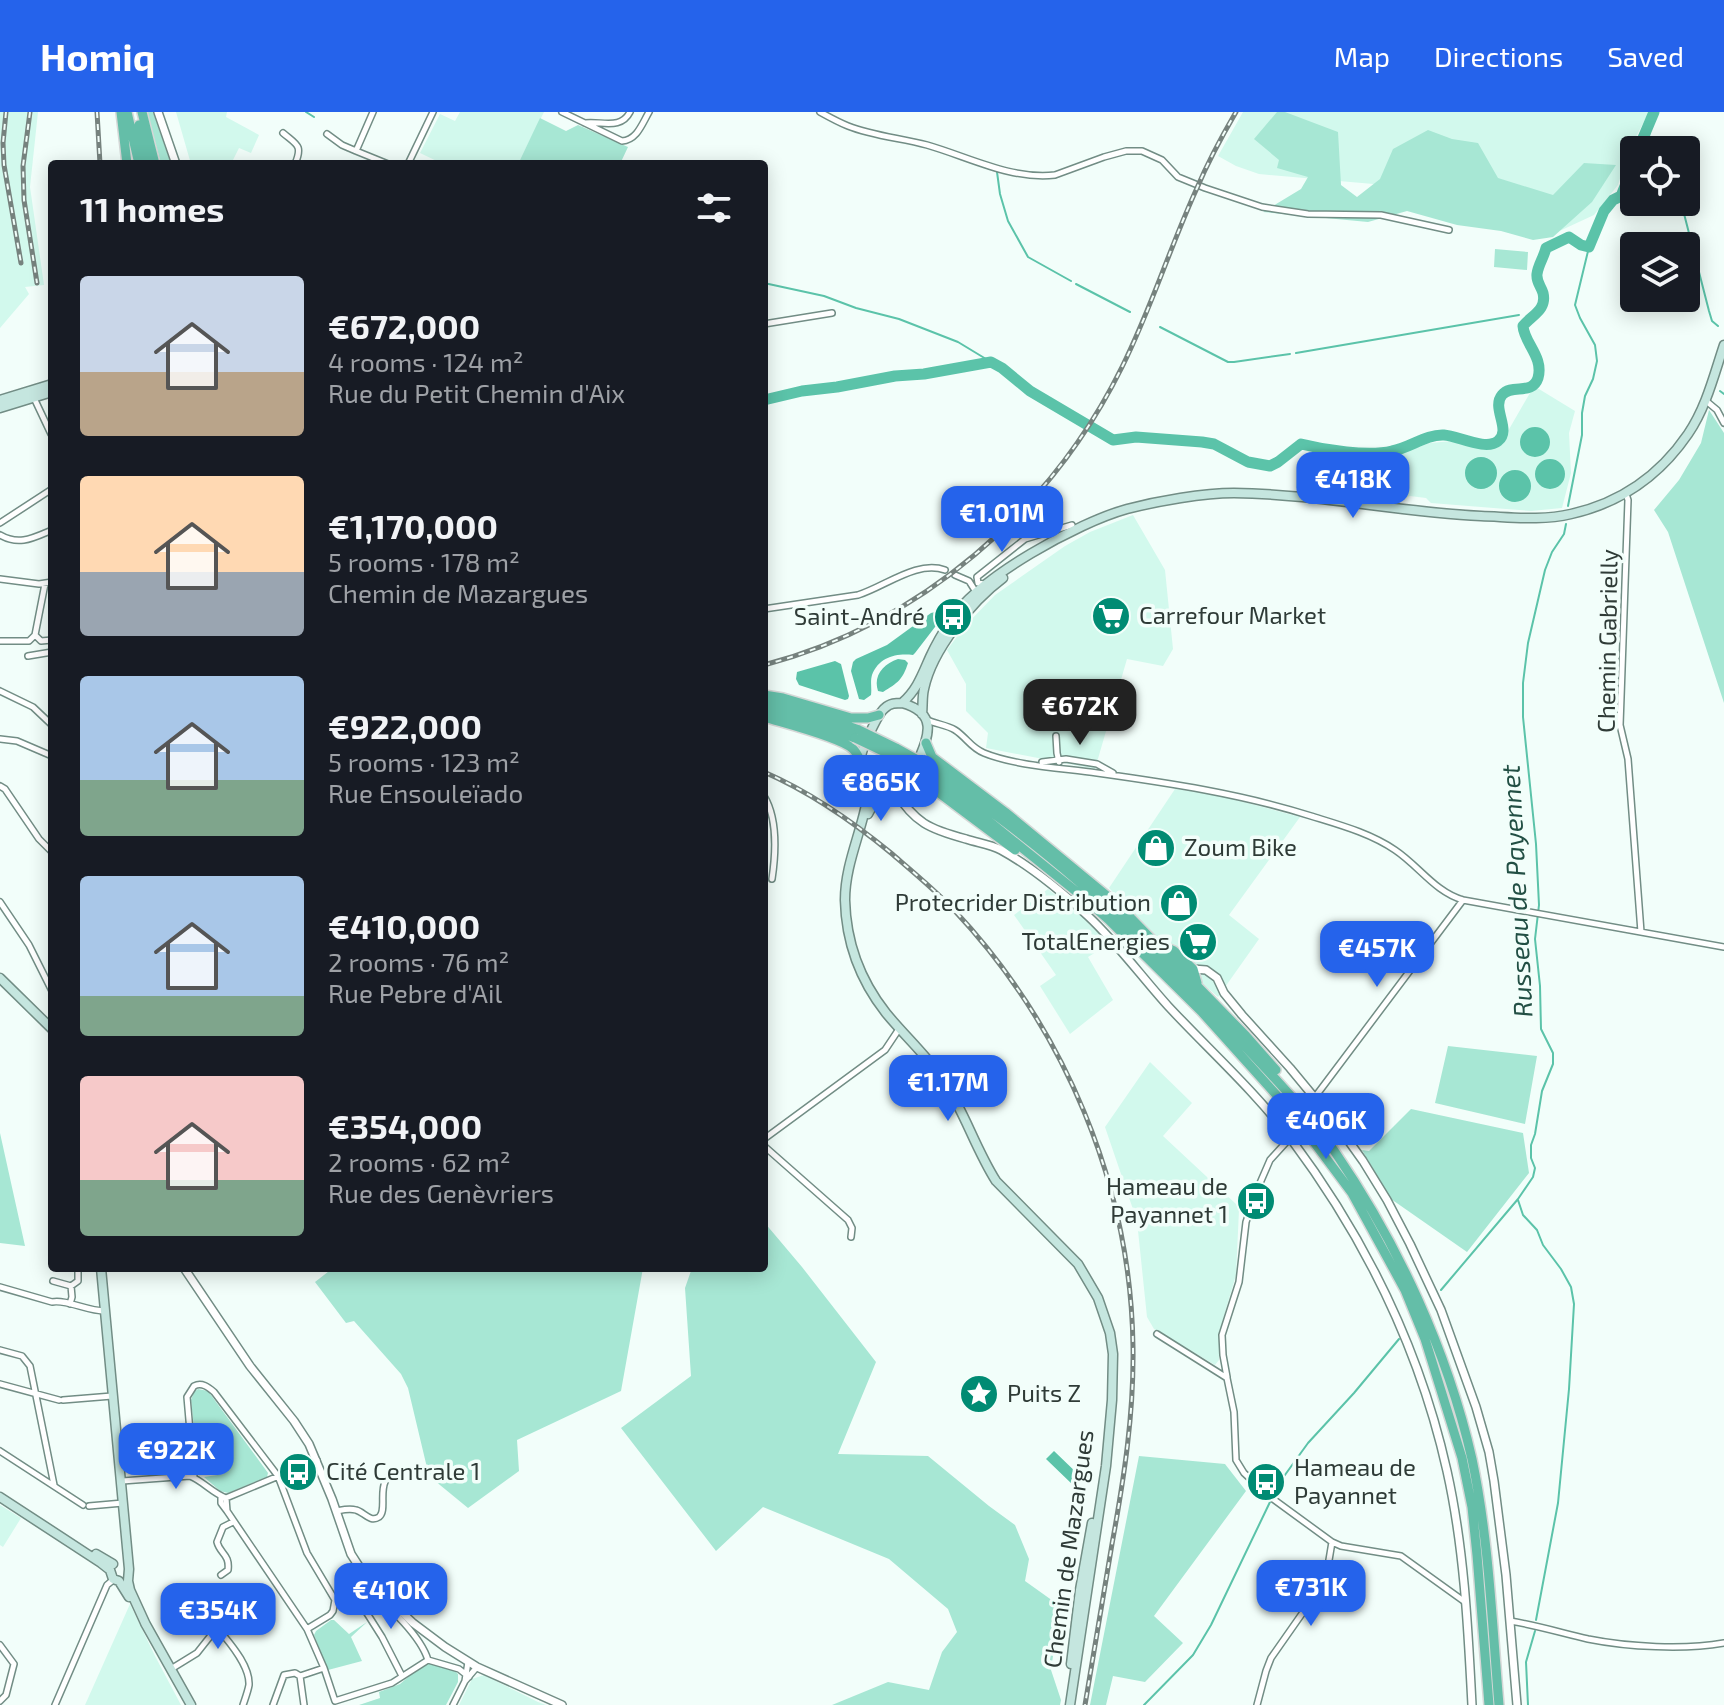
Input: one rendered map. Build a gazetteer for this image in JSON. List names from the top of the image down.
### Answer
{
  "streets": {
    "main road": ["Chemin de Mazargues"],
    "street": ["Chemin Gabrielly"]
  },
  "water": ["Russeau de Payennet"],
  "places": {
    "supermarket": ["Carrefour Market", "TotalEnergies"],
    "bus stop": [
      "Saint-André",
      "Hameau de Payannet 1",
      "Cité Centrale 1",
      "Hameau de Payannet"
    ],
    "shop": ["Zoum Bike", "Protecrider Distribution"],
    "place": ["Puits Z"]
  },
  "page": {
    "header": "Homiq",
    "nav": ["Map", "Directions", "Saved"],
    "heading": "11 homes",
    "list": [
      {
        "name": "€672,000",
        "note": "4 rooms · 124 m² · Rue du Petit Chemin d'Aix"
      },
      {
        "name": "€1,170,000",
        "note": "5 rooms · 178 m² · Chemin de Mazargues"
      },
      {
        "name": "€922,000",
        "note": "5 rooms · 123 m² · Rue Ensouleïado"
      },
      {
        "name": "€410,000",
        "note": "2 rooms · 76 m² · Rue Pebre d'Ail"
      },
      {
        "name": "€354,000",
        "note": "2 rooms · 62 m² · Rue des Genèvriers"
      }
    ],
    "price": [
      "€418K",
      "€1.01M",
      "€672K",
      "€865K",
      "€457K",
      "€1.17M",
      "€406K",
      "€922K",
      "€731K",
      "€410K",
      "€354K"
    ]
  }
}
